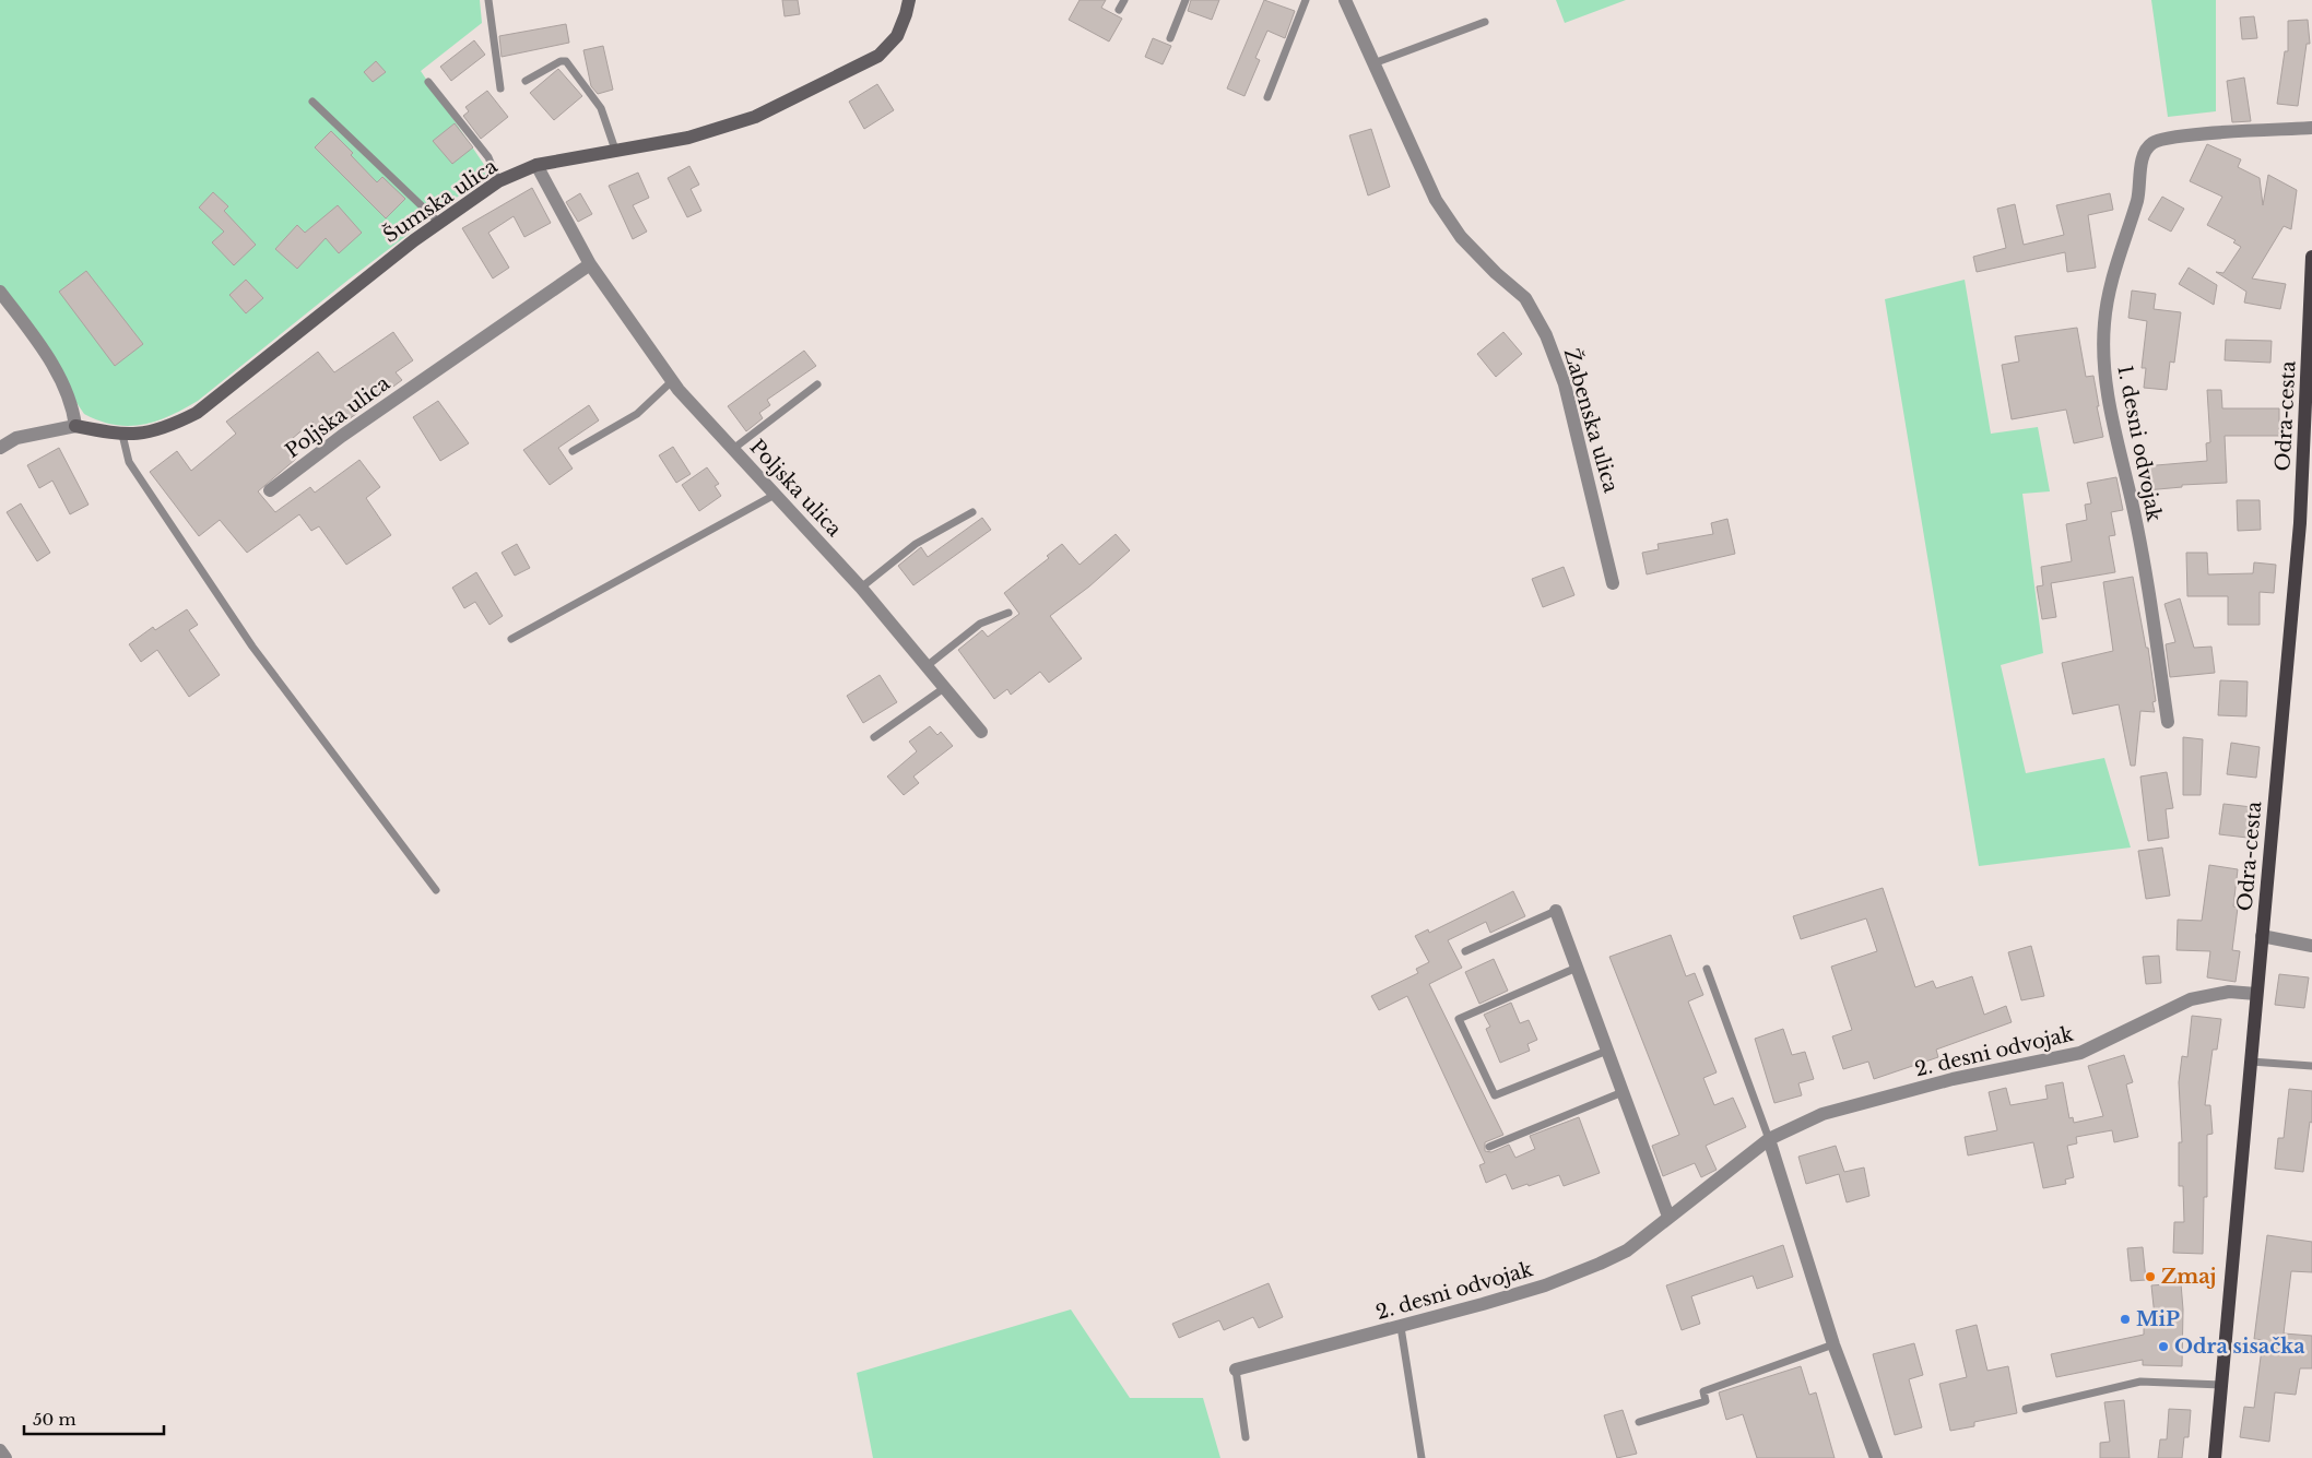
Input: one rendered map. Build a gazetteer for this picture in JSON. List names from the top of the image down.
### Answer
{
  "streets": {
    "main road": ["Odra-cesta"],
    "street": [
      "Šumska ulica",
      "Poljska ulica",
      "Žabenska ulica",
      "1. desni odvojak",
      "2. desni odvojak"
    ]
  },
  "crossings": [
    ["Šumska ulica", "Poljska ulica"],
    ["Odra-cesta", "2. desni odvojak"]
  ],
  "places": ["Zmaj", "MiP", "Odra sisačka"],
  "scale_bar": "50 m"
}
